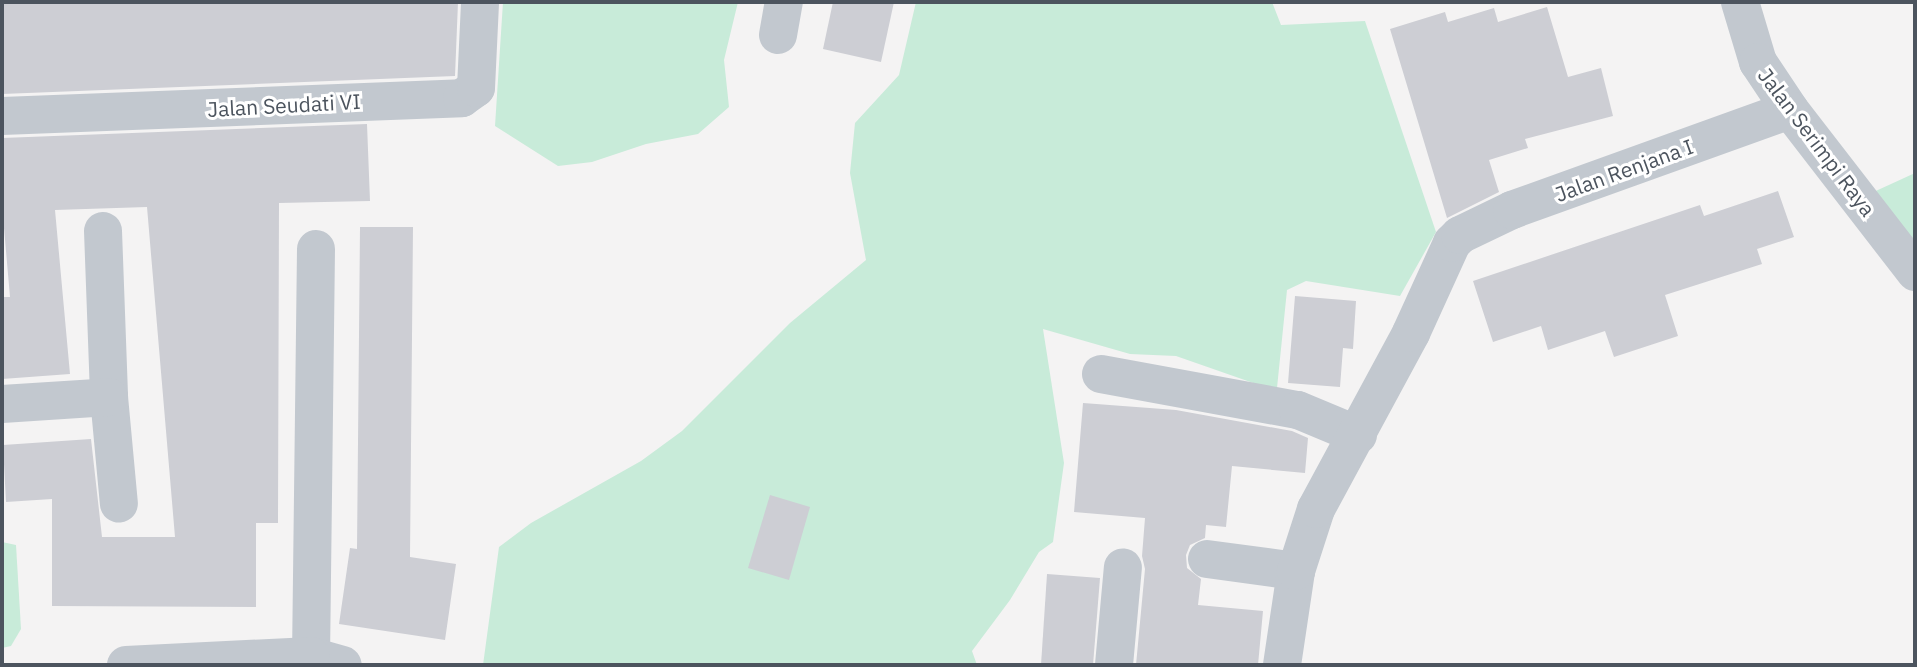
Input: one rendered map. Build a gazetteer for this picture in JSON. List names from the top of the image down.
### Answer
{
  "streets": {
    "street": ["Jalan Seudati VI", "Jalan Serimpi Raya", "Jalan Renjana I"]
  },
  "crossings": [
    ["Jalan Serimpi Raya", "Jalan Renjana I"]
  ]
}
